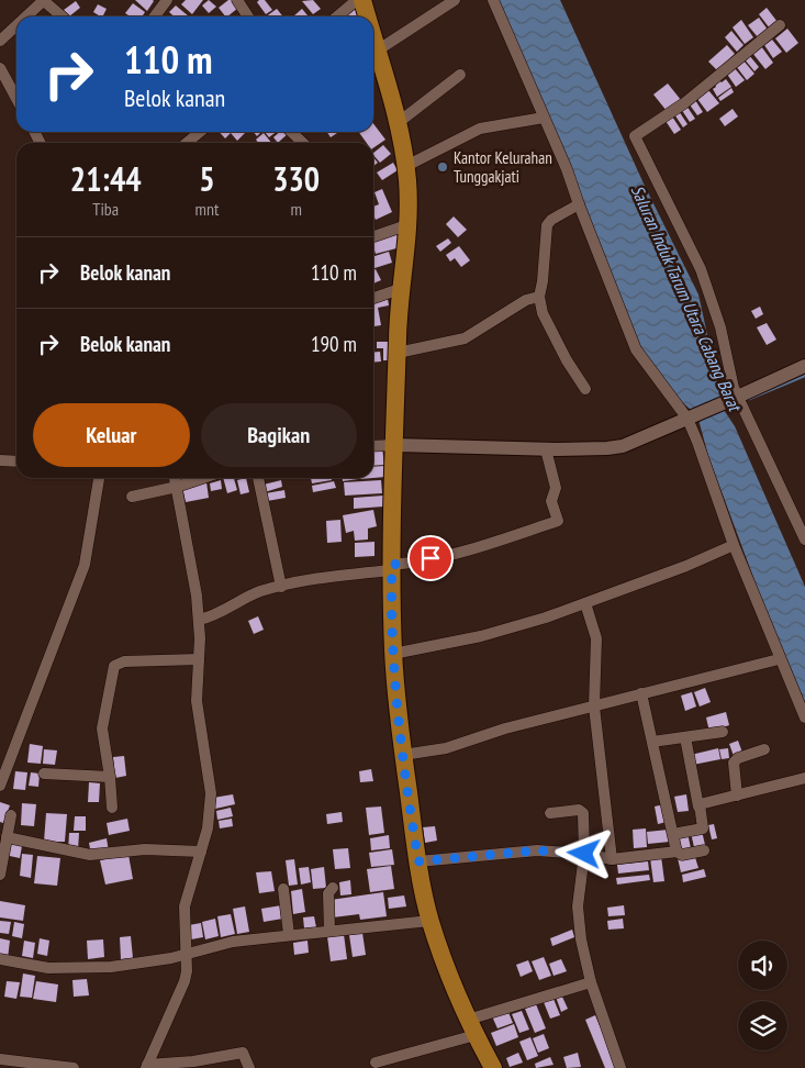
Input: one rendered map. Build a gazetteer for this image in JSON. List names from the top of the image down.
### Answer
{
  "water": ["Saluran Induk Tarum Utara Cabang Barat"],
  "places": ["Kantor Kelurahan Tunggakjati"],
  "page": {
    "turn": ["110 m", "Belok kanan"],
    "eta": [
      "21:44",
      "Tiba",
      "5",
      "mnt",
      "330",
      "m"
    ],
    "list": [
      {
        "name": "Belok kanan",
        "value": "110 m"
      },
      {
        "name": "Belok kanan",
        "value": "190 m"
      }
    ],
    "buttons": ["Keluar", "Bagikan"]
  }
}
